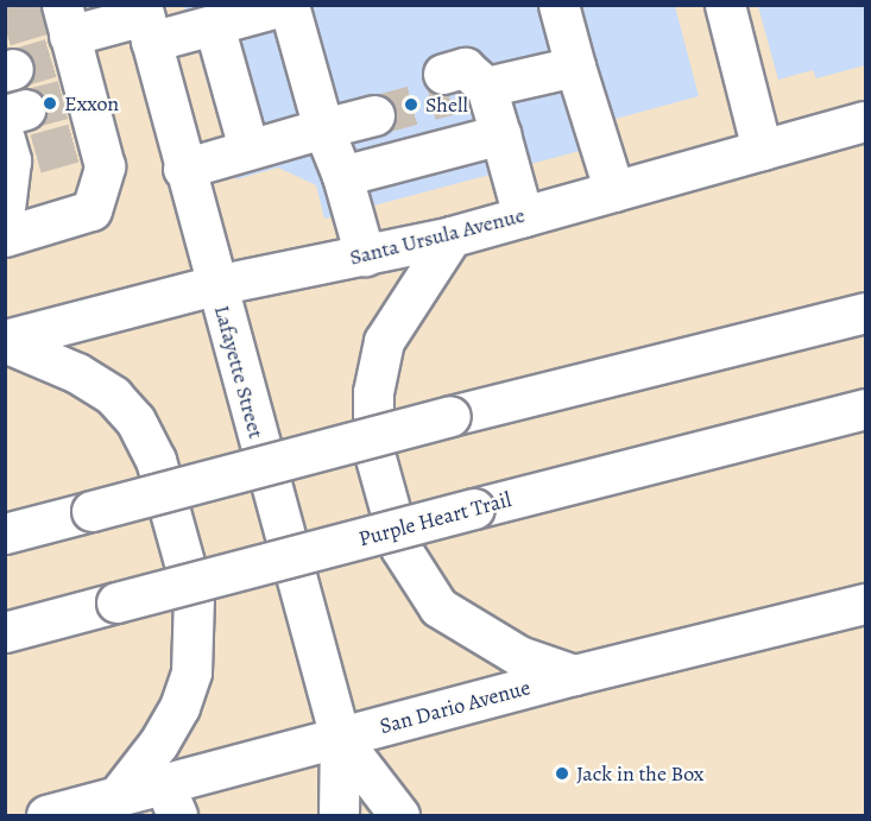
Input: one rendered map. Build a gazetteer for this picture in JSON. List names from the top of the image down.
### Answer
{
  "streets": {
    "main road": [
      "Santa Ursula Avenue",
      "Lafayette Street",
      "Purple Heart Trail",
      "San Dario Avenue"
    ]
  },
  "crossings": [
    ["Santa Ursula Avenue", "Lafayette Street"],
    ["Lafayette Street", "San Dario Avenue"]
  ],
  "places": ["Exxon", "Shell", "Jack in the Box"]
}
